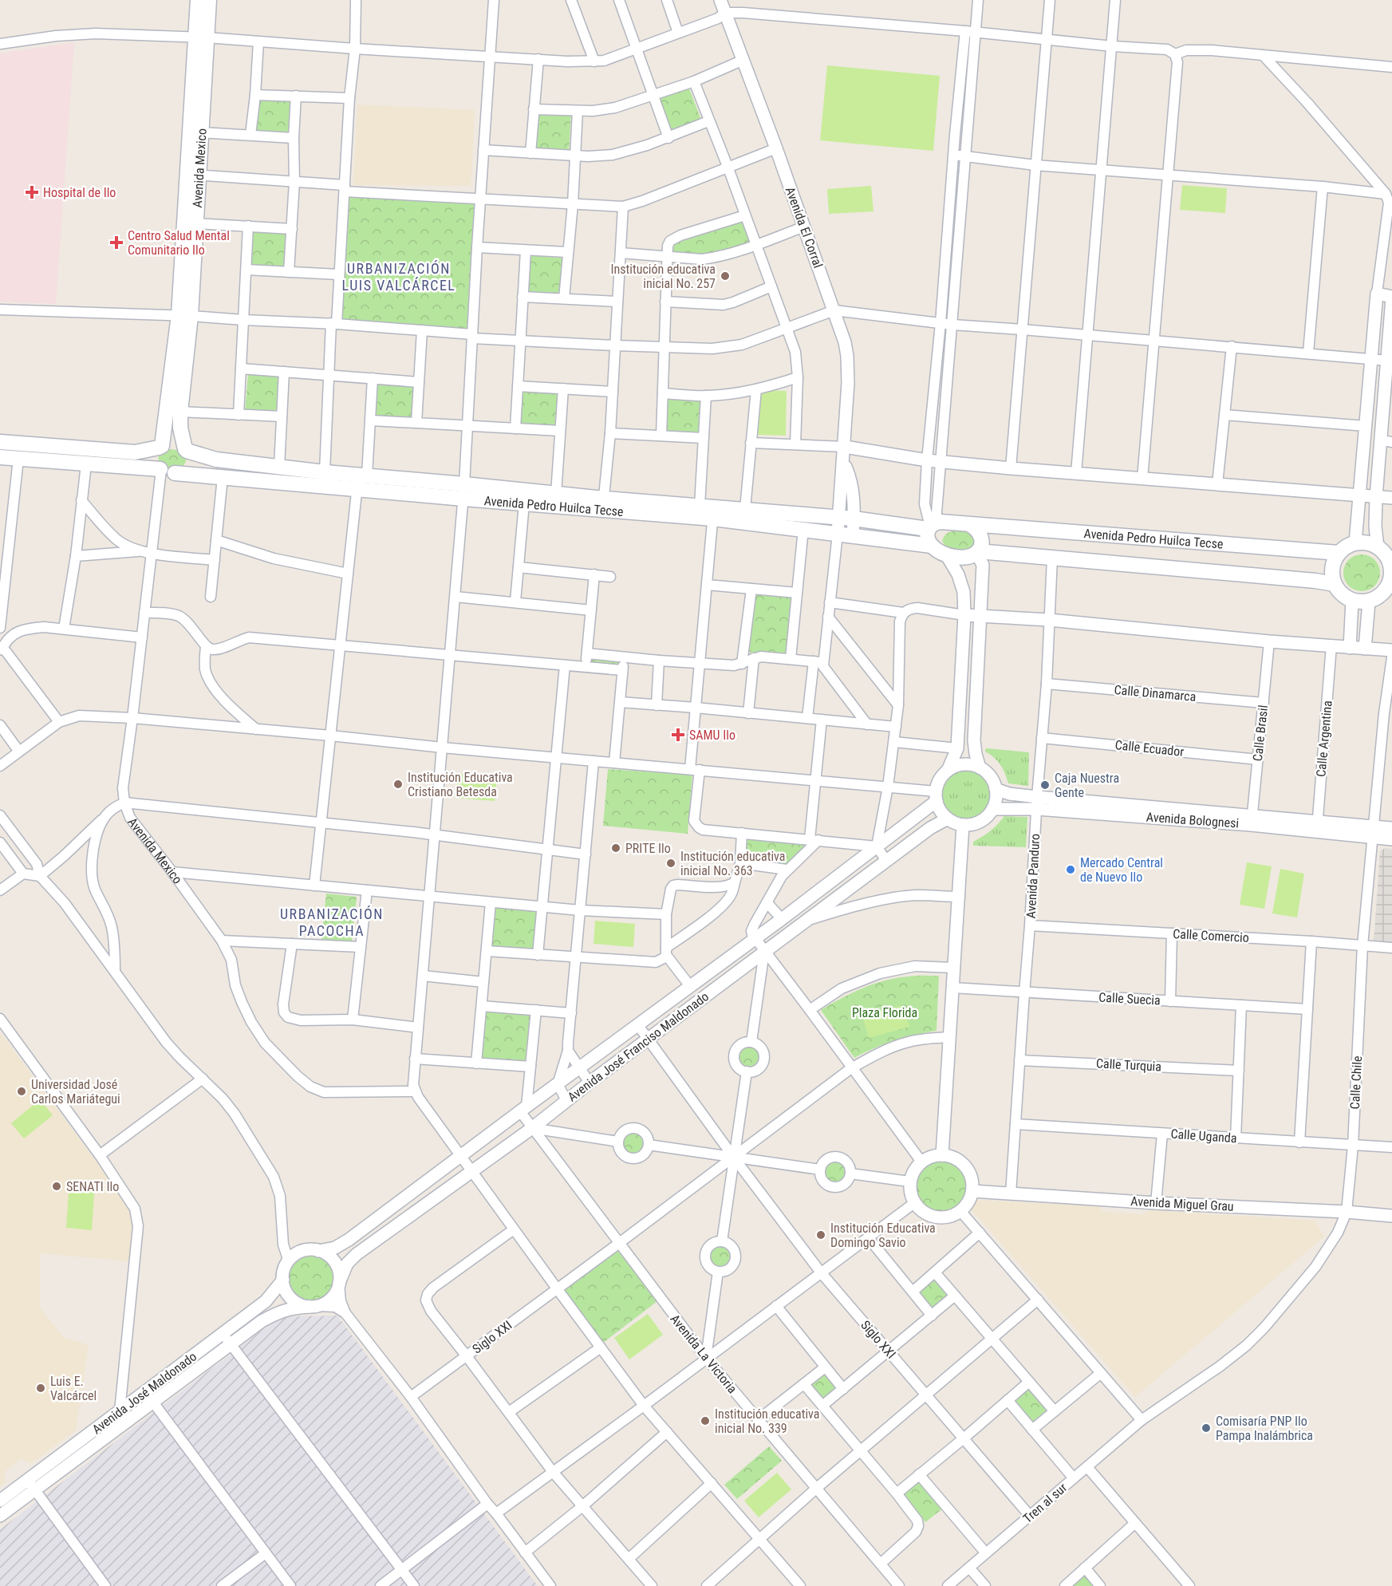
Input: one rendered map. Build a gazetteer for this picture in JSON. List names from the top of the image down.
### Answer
{
  "streets": {
    "main road": ["Avenida Mexico", "Avenida Pedro Huilca Tecse"],
    "street": [
      "Avenida El Corral",
      "Calle Dinamarca",
      "Calle Brasil",
      "Calle Argentina",
      "Calle Ecuador",
      "Avenida Bolognesi",
      "Avenida Panduro",
      "Calle Comercio",
      "Calle Suecia",
      "Avenida José Franciso Maldonado",
      "Calle Turquia",
      "Calle Chile",
      "Calle Uganda",
      "Avenida Miguel Grau",
      "Siglo XXI",
      "Avenida La Victoria",
      "Avenida José Maldonado",
      "Tren al sur"
    ]
  },
  "crossings": [
    ["Avenida Mexico", "Avenida Pedro Huilca Tecse"],
    ["Avenida El Corral", "Avenida Pedro Huilca Tecse"],
    ["Avenida Pedro Huilca Tecse", "Avenida Panduro"],
    ["Calle Dinamarca", "Calle Brasil"],
    ["Calle Dinamarca", "Avenida Panduro"],
    ["Calle Brasil", "Calle Ecuador"],
    ["Calle Brasil", "Avenida Bolognesi"],
    ["Calle Argentina", "Avenida Bolognesi"],
    ["Calle Ecuador", "Avenida Panduro"],
    ["Avenida Bolognesi", "Avenida Panduro"],
    ["Avenida Bolognesi", "Avenida José Franciso Maldonado"],
    ["Avenida Bolognesi", "Calle Chile"],
    ["Avenida Panduro", "Calle Comercio"],
    ["Avenida Panduro", "Calle Suecia"],
    ["Avenida Panduro", "Calle Turquia"],
    ["Avenida Panduro", "Calle Uganda"],
    ["Avenida Panduro", "Avenida Miguel Grau"],
    ["Calle Comercio", "Calle Chile"],
    ["Avenida José Franciso Maldonado", "Siglo XXI"],
    ["Avenida José Franciso Maldonado", "Avenida La Victoria"],
    ["Avenida José Franciso Maldonado", "Avenida José Maldonado"],
    ["Calle Chile", "Calle Uganda"],
    ["Calle Chile", "Avenida Miguel Grau"],
    ["Calle Chile", "Tren al sur"],
    ["Siglo XXI", "Avenida La Victoria"],
    ["Siglo XXI", "Tren al sur"]
  ],
  "districts": ["URBANIZACIÓN LUIS VALCÁRCEL", "URBANIZACIÓN PACOCHA"],
  "parks": ["Plaza Florida"],
  "places": {
    "health": ["Hospital de Ilo", "Centro Salud Mental Comunitario Ilo", "SAMU Ilo"],
    "other": [
      "Institución educativa inicial No. 257",
      "Institución Educativa Cristiano Betesda",
      "Caja Nuestra Gente",
      "PRITE Ilo",
      "Institución educativa inicial No. 363",
      "Mercado Central de Nuevo Ilo",
      "Universidad José Carlos Mariátegui",
      "SENATI Ilo",
      "Institución Educativa Domingo Savio",
      "Luis E. Valcárcel",
      "Institución educativa inicial No. 339",
      "Comisaría PNP Ilo Pampa Inalámbrica"
    ]
  }
}
